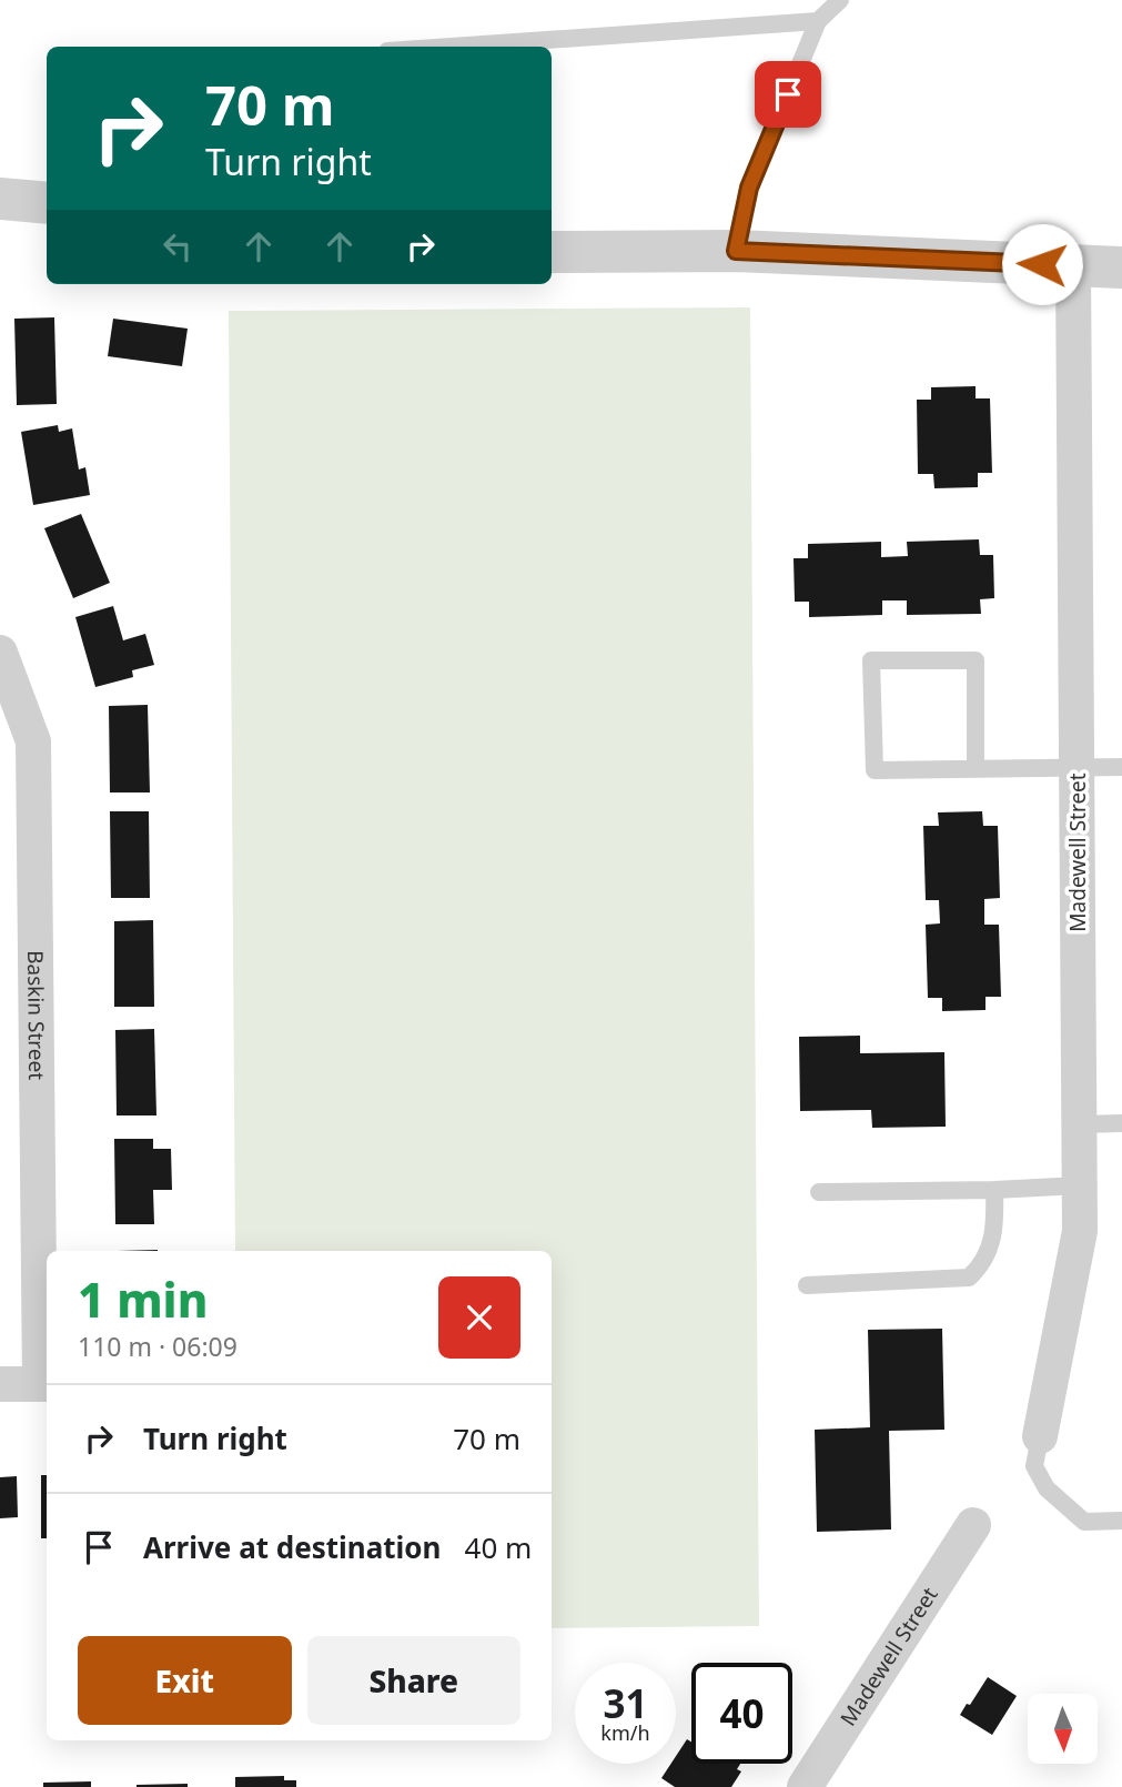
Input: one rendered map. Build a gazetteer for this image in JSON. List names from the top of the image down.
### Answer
{
  "streets": {
    "street": ["Madewell Street", "Baskin Street"]
  },
  "north": "bottom",
  "page": {
    "turn": ["70 m", "Turn right"],
    "heading": ["1 min", "110 m · 06:09"],
    "list": [
      {
        "name": "Turn right",
        "value": "70 m"
      },
      {
        "name": "Arrive at destination",
        "value": "40 m"
      }
    ],
    "buttons": ["Exit", "Share"],
    "speed": "31 km/h",
    "limit": "40"
  }
}
